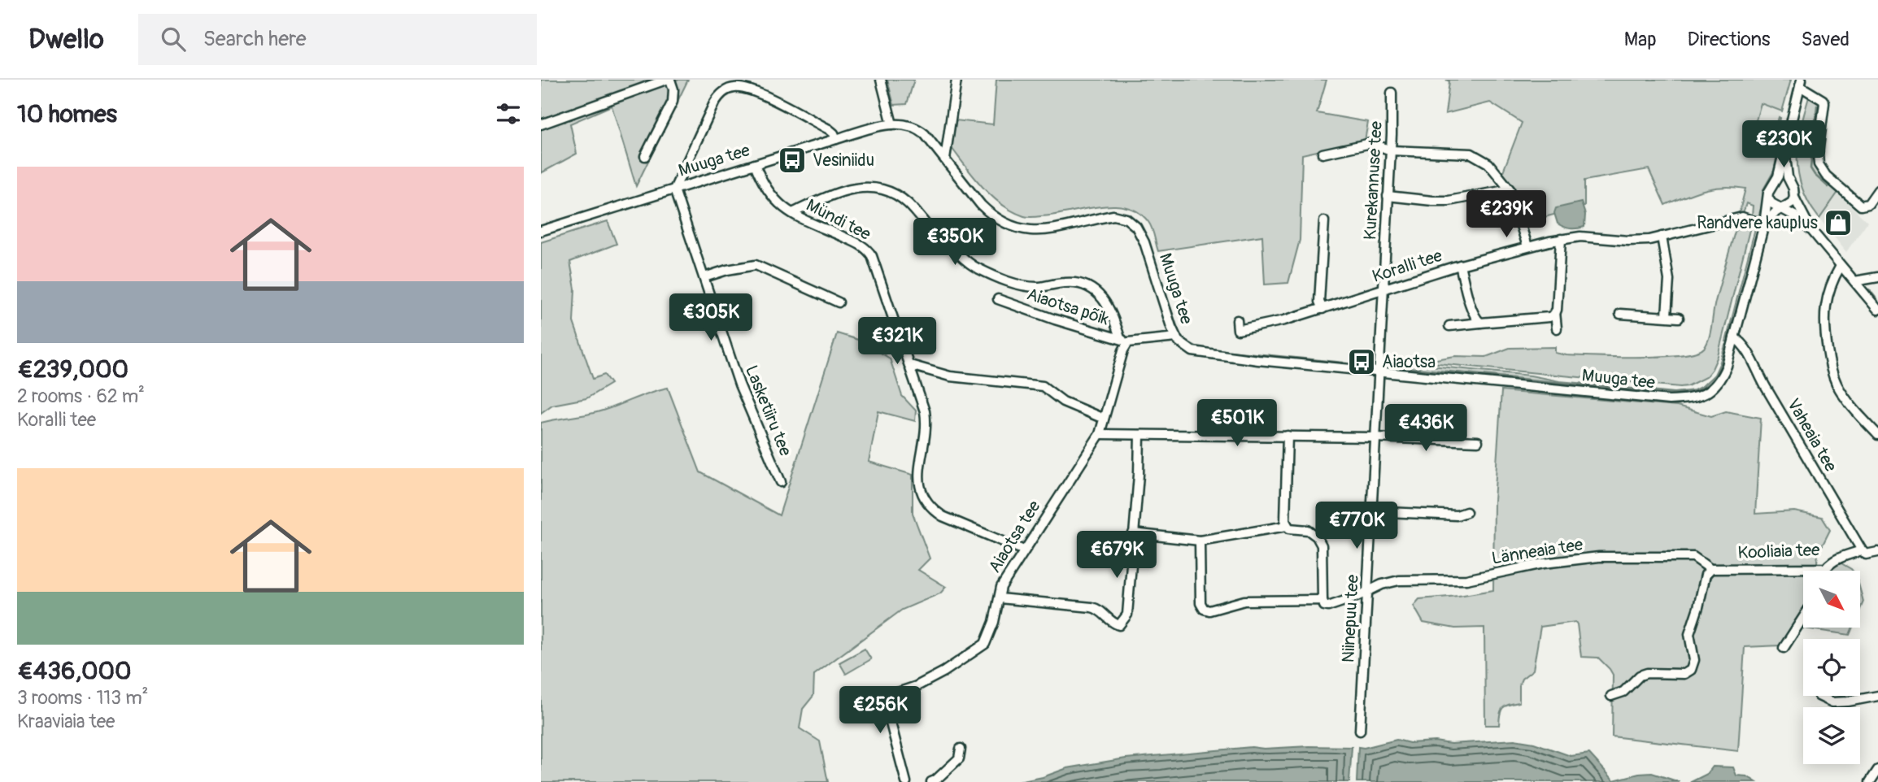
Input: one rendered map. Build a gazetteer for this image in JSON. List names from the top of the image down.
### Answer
{
  "streets": {
    "street": [
      "Muuga tee",
      "Kurekannuse tee",
      "Mündi tee",
      "Koralli tee",
      "Aiaotsa põik",
      "Lasketiiru tee",
      "Vaheaia tee",
      "Aiaotsa tee",
      "Länneaia tee",
      "Kooliaia tee",
      "Niinepuu tee"
    ]
  },
  "crossings": [
    ["Muuga tee", "Kurekannuse tee"],
    ["Muuga tee", "Mündi tee"],
    ["Muuga tee", "Koralli tee"],
    ["Muuga tee", "Lasketiiru tee"],
    ["Muuga tee", "Vaheaia tee"],
    ["Muuga tee", "Niinepuu tee"],
    ["Kurekannuse tee", "Koralli tee"],
    ["Kurekannuse tee", "Niinepuu tee"],
    ["Mündi tee", "Aiaotsa tee"],
    ["Aiaotsa põik", "Aiaotsa tee"],
    ["Vaheaia tee", "Kooliaia tee"],
    ["Länneaia tee", "Kooliaia tee"],
    ["Länneaia tee", "Niinepuu tee"]
  ],
  "places": {
    "bus stop": ["Vesiniidu", "Aiaotsa"],
    "shop": ["Randvere kauplus"]
  },
  "north": "bottom right",
  "page": {
    "header": "Dwello",
    "search": "Search here",
    "nav": ["Map", "Directions", "Saved"],
    "heading": "10 homes",
    "price": [
      "€230K",
      "€239K",
      "€350K",
      "€305K",
      "€321K",
      "€501K",
      "€436K",
      "€770K",
      "€679K",
      "€256K"
    ],
    "list": [
      {
        "name": "€239,000",
        "note": "2 rooms · 62 m² · Koralli tee"
      },
      {
        "name": "€436,000",
        "note": "3 rooms · 113 m² · Kraaviaia tee"
      }
    ]
  }
}
